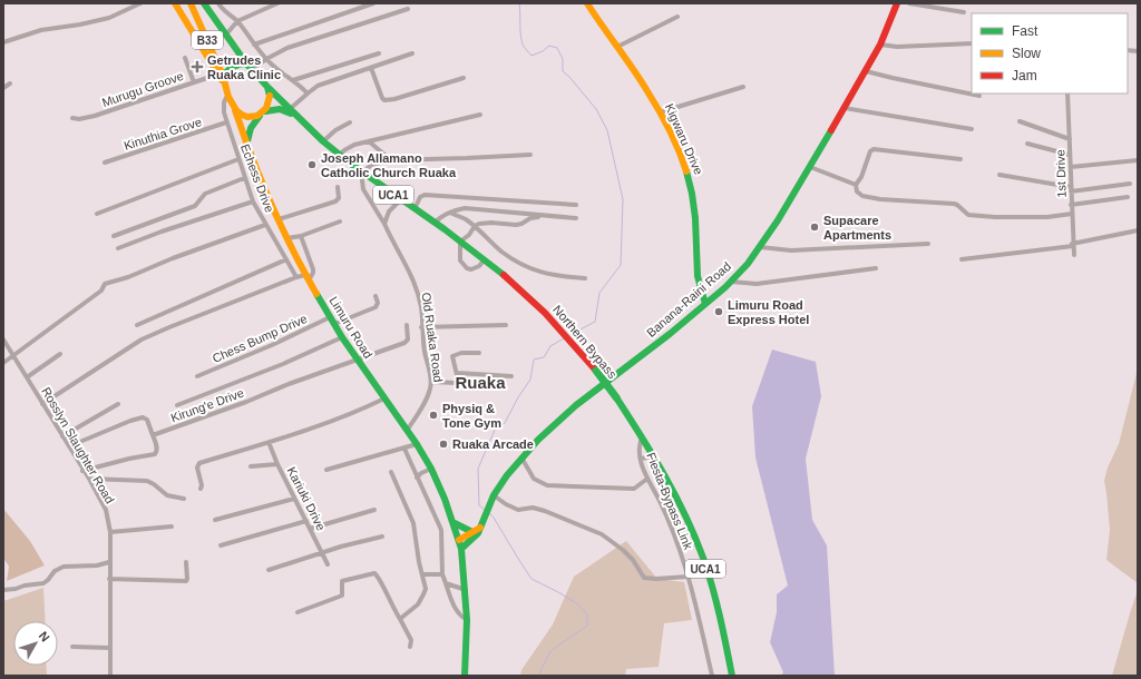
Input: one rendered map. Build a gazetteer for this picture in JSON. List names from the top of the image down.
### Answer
{
  "streets": {
    "main road": [
      "B33",
      "Kigwaru Drive",
      "UCA1",
      "Banana-Raini Road",
      "Limuru Road",
      "Northern Bypass"
    ],
    "street": [
      "Murugu Groove",
      "Kinuthia Grove",
      "1st Drive",
      "Echess Drive",
      "Old Ruaka Road",
      "Chess Bump Drive",
      "Kirung'e Drive",
      "Rosslyn Slaughter Road",
      "Kariuki Drive",
      "Fiesta-Bypass Link"
    ]
  },
  "crossings": [
    ["B33", "Murugu Groove"],
    ["B33", "Echess Drive"],
    ["B33", "Limuru Road"],
    ["B33", "Northern Bypass"],
    ["Murugu Groove", "Echess Drive"],
    ["Murugu Groove", "Limuru Road"],
    ["Murugu Groove", "Northern Bypass"],
    ["Kinuthia Grove", "Echess Drive"],
    ["Kigwaru Drive", "Banana-Raini Road"],
    ["Echess Drive", "Limuru Road"],
    ["Echess Drive", "Northern Bypass"],
    ["Limuru Road", "Old Ruaka Road"],
    ["Limuru Road", "Chess Bump Drive"],
    ["Limuru Road", "Northern Bypass"],
    ["Limuru Road", "Kirung'e Drive"],
    ["Old Ruaka Road", "Northern Bypass"],
    ["Northern Bypass", "Fiesta-Bypass Link"]
  ],
  "districts": ["Ruaka"],
  "places": {
    "health": ["Getrudes Ruaka Clinic"],
    "other": [
      "Joseph Allamano Catholic Church Ruaka",
      "Supacare Apartments",
      "Limuru Road Express Hotel",
      "Physiq & Tone Gym",
      "Ruaka Arcade"
    ]
  },
  "legend": ["Fast", "Slow", "Jam"],
  "north": "top right"
}
